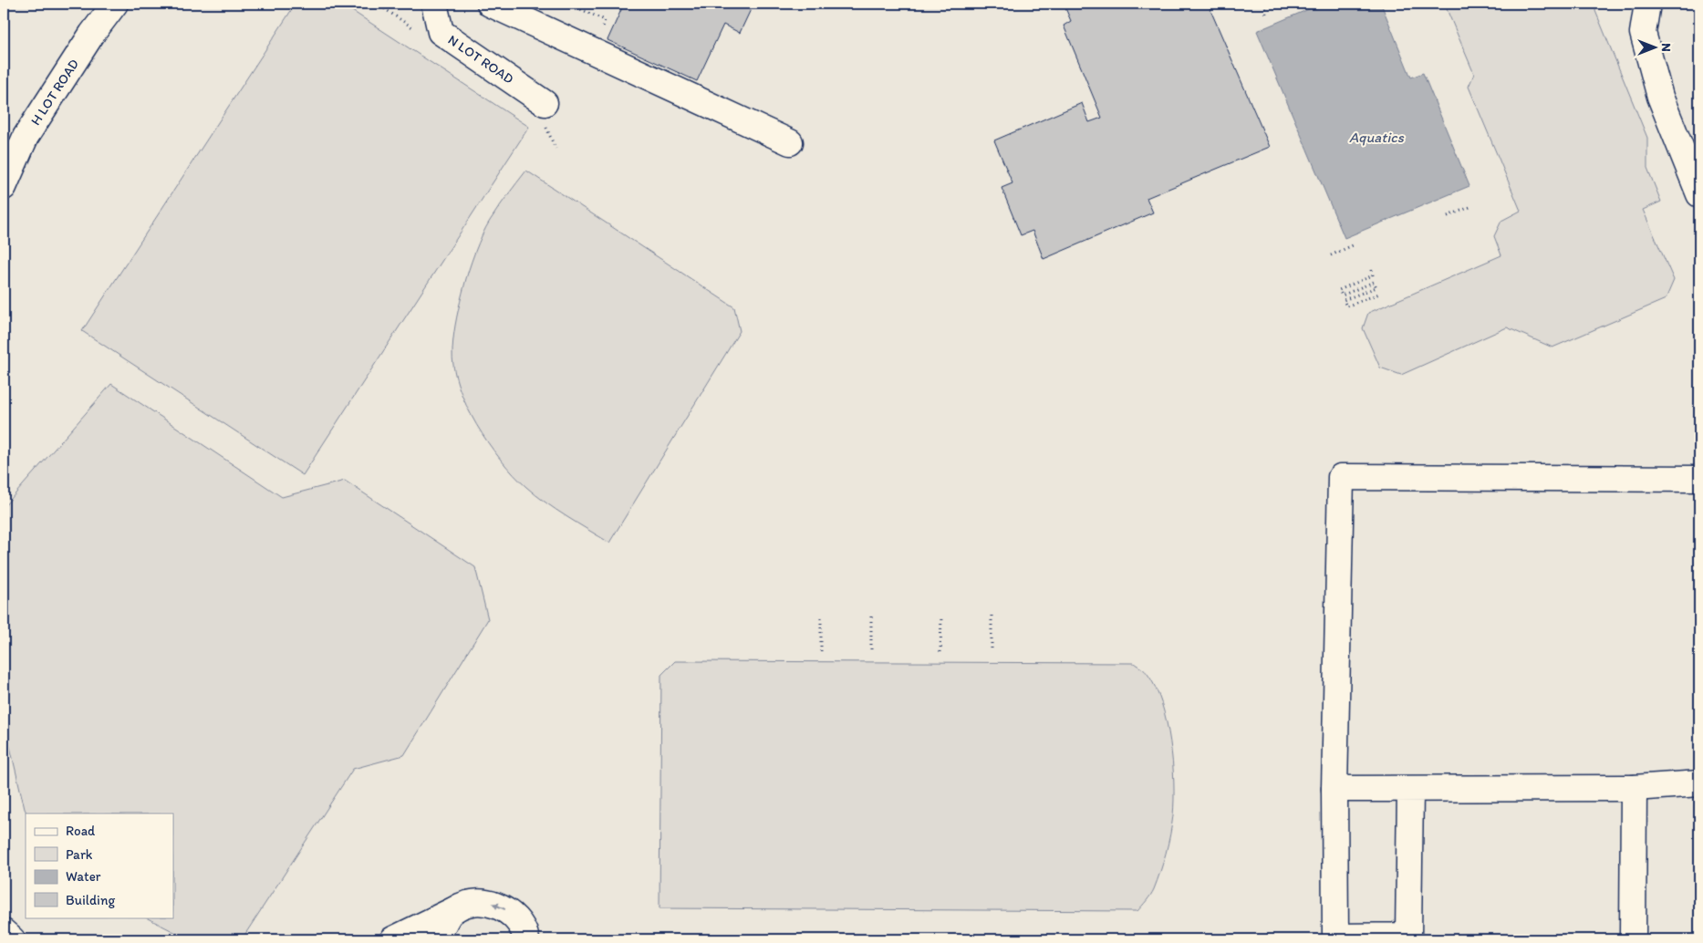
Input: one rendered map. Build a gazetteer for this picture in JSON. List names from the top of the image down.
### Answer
{
  "streets": {
    "street": ["N LOT ROAD", "H LOT ROAD"]
  },
  "water": ["Aquatics"],
  "legend": [
    "Road",
    "Park",
    "Water",
    "Building"
  ],
  "north": "right"
}
